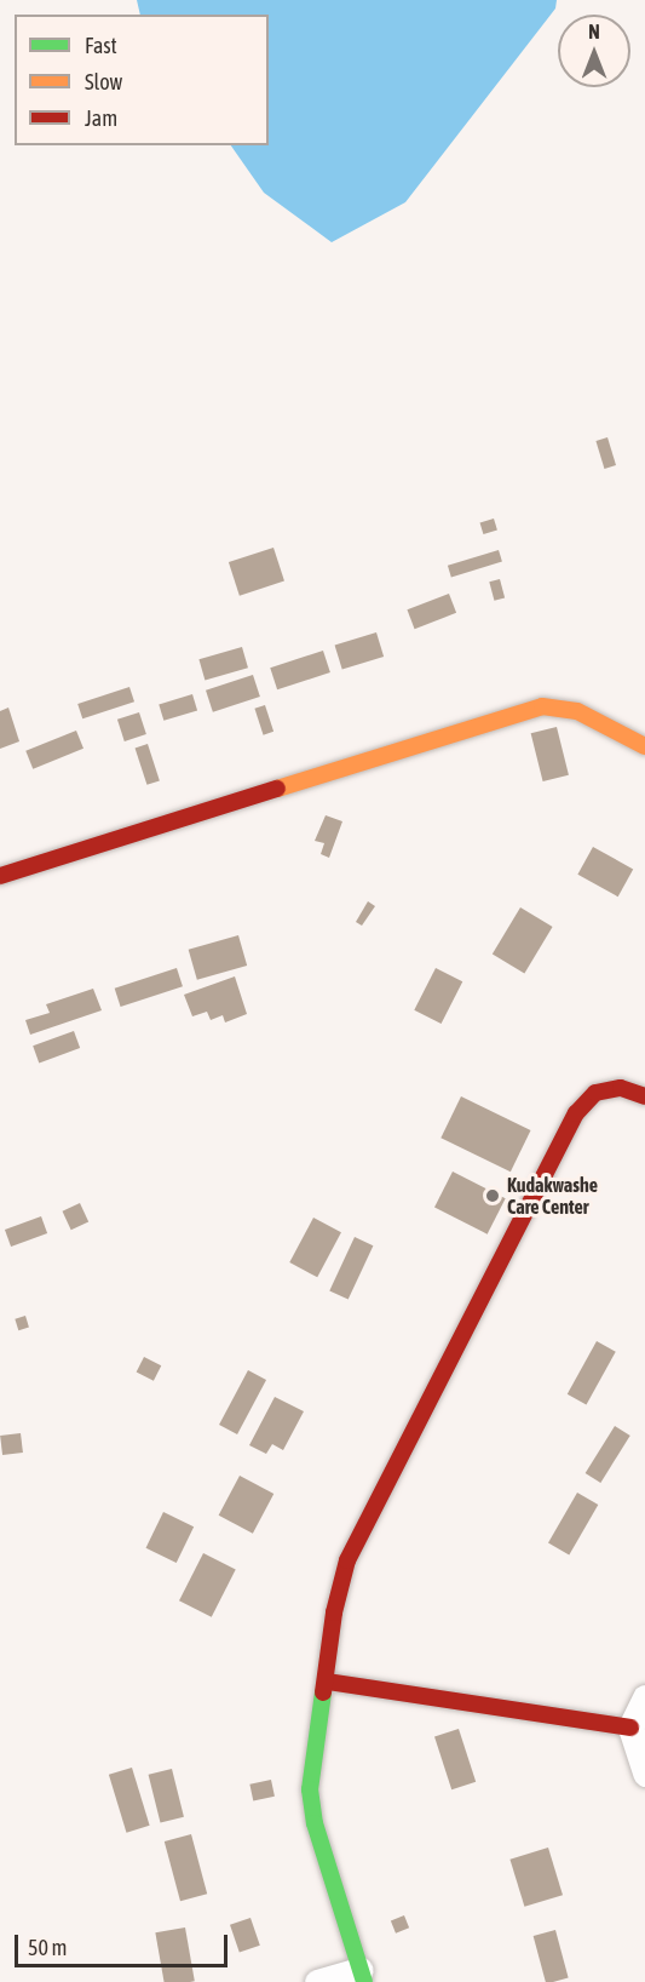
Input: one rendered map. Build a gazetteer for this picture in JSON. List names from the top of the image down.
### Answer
{
  "places": ["Kudakwashe Care Center"],
  "legend": ["Fast", "Slow", "Jam"],
  "scale_bar": "50 m",
  "north": "top"
}
